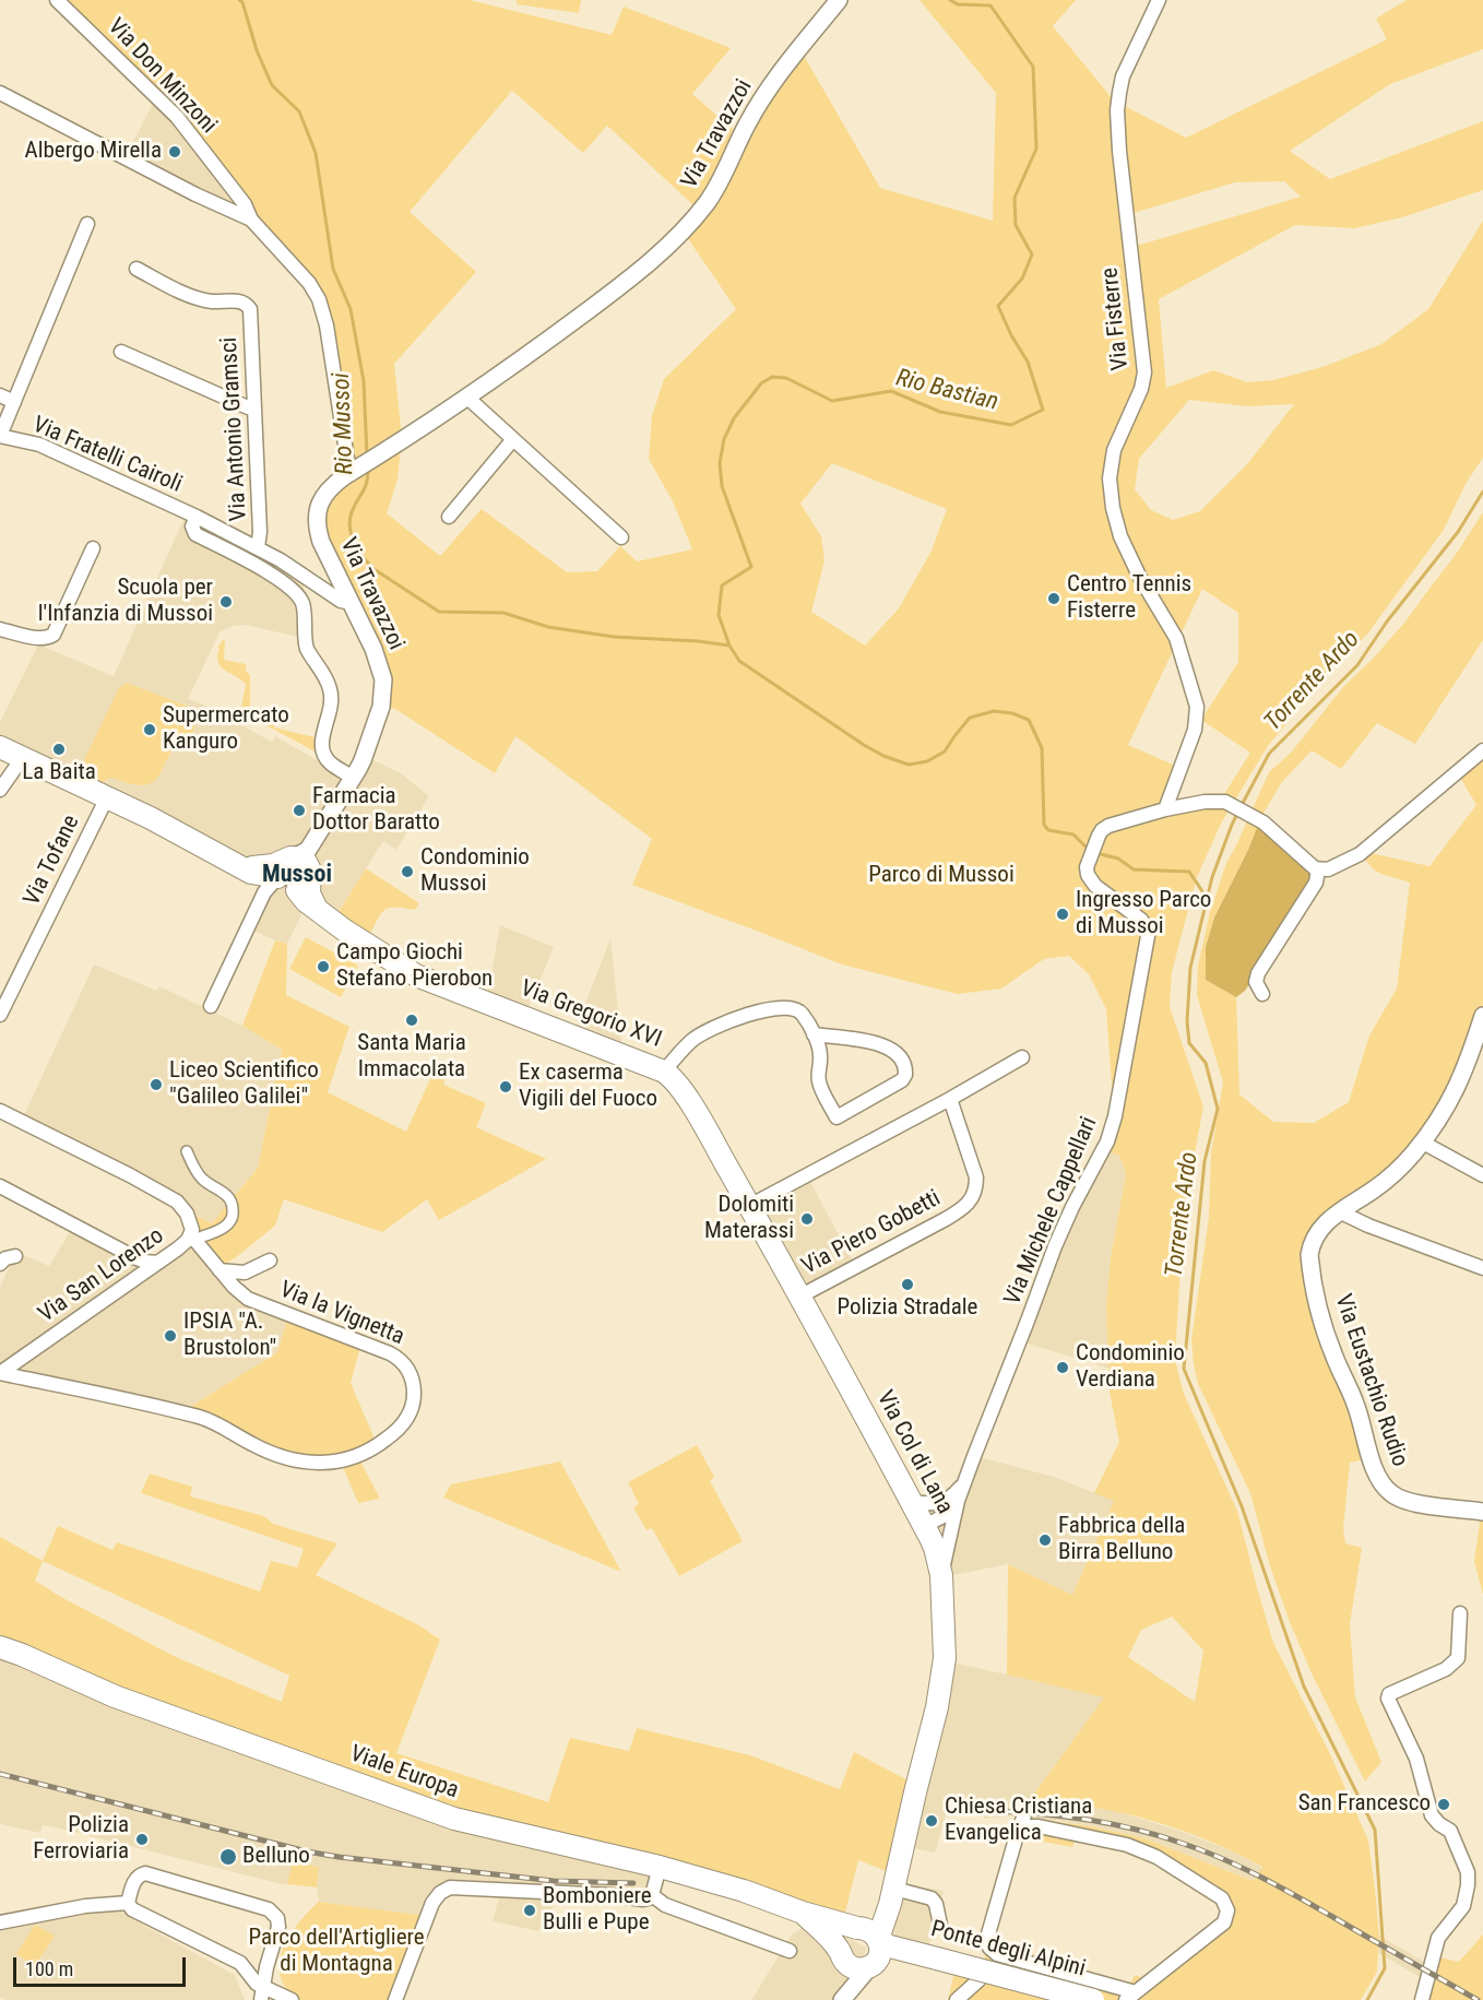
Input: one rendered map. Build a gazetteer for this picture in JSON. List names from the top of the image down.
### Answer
{
  "streets": {
    "main road": [
      "Via Gregorio XVI",
      "Via Col di Lana",
      "Viale Europa",
      "Ponte degli Alpini"
    ],
    "street": [
      "Via Don Minzoni",
      "Via Travazzoi",
      "Via Fisterre",
      "Via Antonio Gramsci",
      "Via Fratelli Cairoli",
      "Via Tofane",
      "Via Michele Cappellari",
      "Via Piero Gobetti",
      "Via San Lorenzo",
      "Via la Vignetta",
      "Via Eustachio Rudio"
    ]
  },
  "crossings": [
    ["Via Don Minzoni", "Via Travazzoi"],
    ["Via Travazzoi", "Via Fratelli Cairoli"],
    ["Via Travazzoi", "Via Gregorio XVI"],
    ["Via Fisterre", "Via Michele Cappellari"],
    ["Via Antonio Gramsci", "Via Fratelli Cairoli"],
    ["Via Gregorio XVI", "Via Col di Lana"],
    ["Via Michele Cappellari", "Via Col di Lana"],
    ["Via Piero Gobetti", "Via Col di Lana"],
    ["Via San Lorenzo", "Via la Vignetta"],
    ["Via Col di Lana", "Ponte degli Alpini"],
    ["Viale Europa", "Ponte degli Alpini"]
  ],
  "districts": ["Mussoi"],
  "water": ["Rio Bastian", "Rio Mussoi", "Torrente Ardo"],
  "parks": ["Parco di Mussoi", "Parco dell'Artigliere di Montagna"],
  "places": [
    "Albergo Mirella",
    "Centro Tennis Fisterre",
    "Scuola per l'Infanzia di Mussoi",
    "Supermercato Kanguro",
    "La Baita",
    "Farmacia Dottor Baratto",
    "Condominio Mussoi",
    "Ingresso Parco di Mussoi",
    "Campo Giochi Stefano Pierobon",
    "Santa Maria Immacolata",
    "Liceo Scientifico \"Galileo Galilei\"",
    "Ex caserma Vigili del Fuoco",
    "Dolomiti Materassi",
    "Polizia Stradale",
    "IPSIA \"A. Brustolon\"",
    "Condominio Verdiana",
    "Fabbrica della Birra Belluno",
    "San Francesco",
    "Chiesa Cristiana Evangelica",
    "Polizia Ferroviaria",
    "Belluno",
    "Bomboniere Bulli e Pupe"
  ],
  "scale_bar": "100 m"
}
